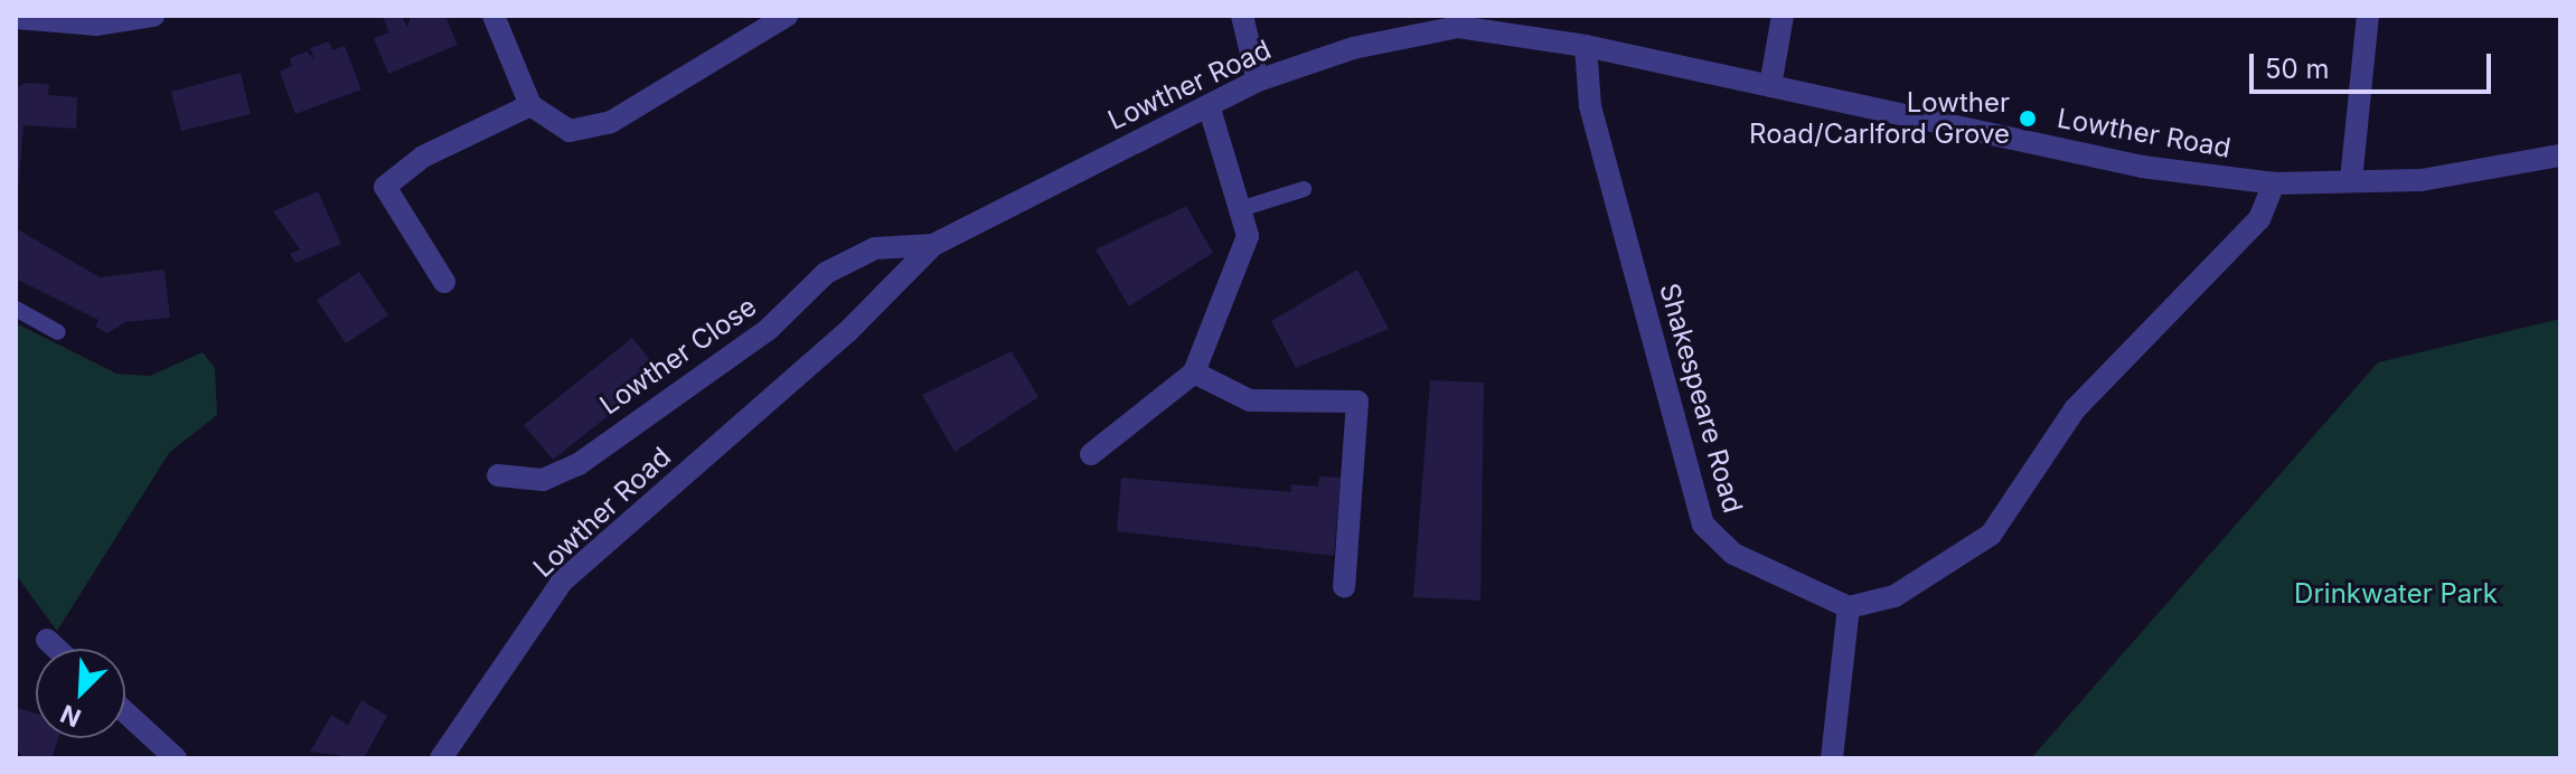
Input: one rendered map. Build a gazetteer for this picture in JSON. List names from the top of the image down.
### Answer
{
  "streets": {
    "street": ["Lowther Road", "Lowther Close", "Shakespeare Road"]
  },
  "crossings": [
    ["Lowther Road", "Lowther Close"],
    ["Lowther Road", "Shakespeare Road"]
  ],
  "parks": ["Drinkwater Park"],
  "places": ["Lowther Road/Carlford Grove"],
  "scale_bar": "50 m",
  "north": "bottom left"
}
